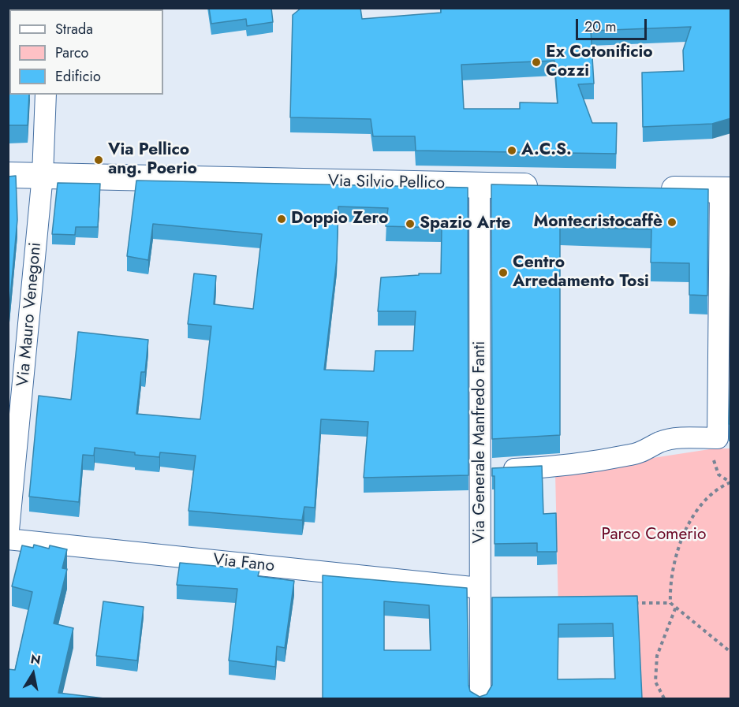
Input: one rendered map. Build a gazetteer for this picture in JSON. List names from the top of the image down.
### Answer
{
  "streets": {
    "street": [
      "Via Silvio Pellico",
      "Via Mauro Venegoni",
      "Via Generale Manfredo Fanti",
      "Via Fano"
    ]
  },
  "crossings": [
    ["Via Silvio Pellico", "Via Mauro Venegoni"],
    ["Via Silvio Pellico", "Via Generale Manfredo Fanti"],
    ["Via Mauro Venegoni", "Via Fano"],
    ["Via Generale Manfredo Fanti", "Via Fano"]
  ],
  "parks": ["Parco Comerio"],
  "places": [
    "Ex Cotonificio Cozzi",
    "A.C.S.",
    "Via Pellico ang. Poerio",
    "Doppio Zero",
    "Montecristocaffè",
    "Spazio Arte",
    "Centro Arredamento Tosi"
  ],
  "legend": ["Strada", "Parco", "Edificio"],
  "scale_bar": "20 m",
  "north": "top"
}
